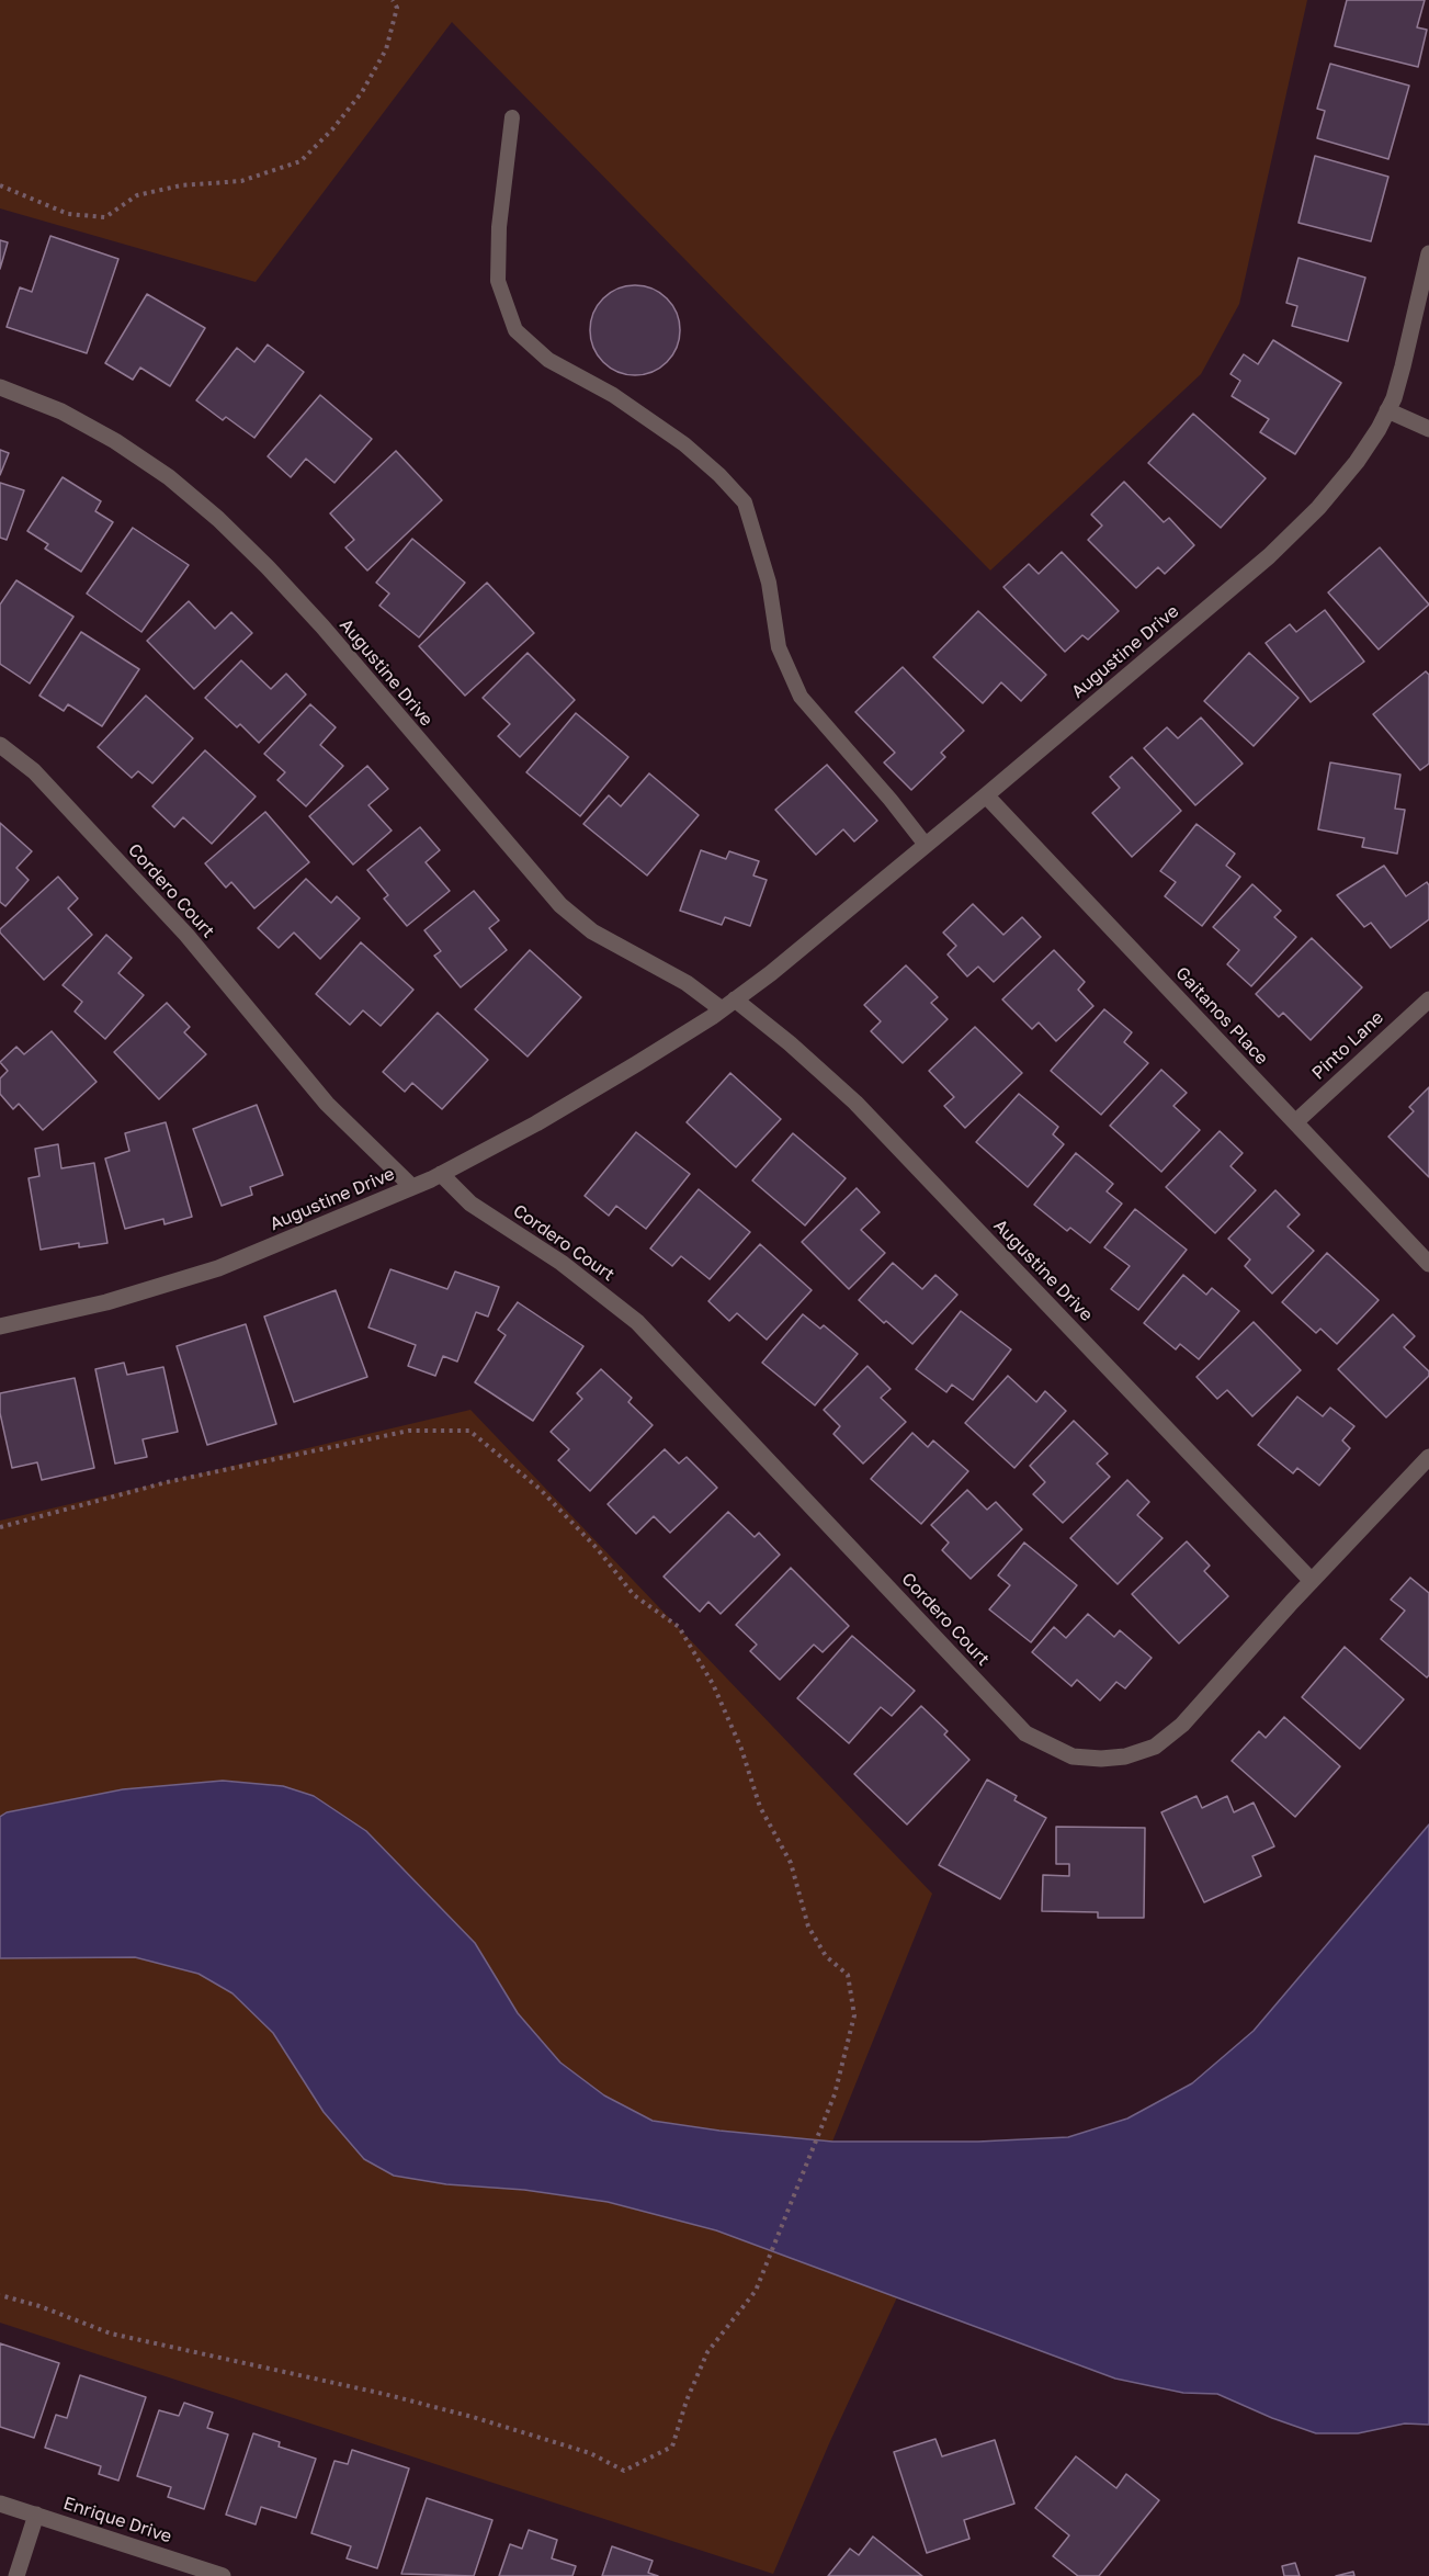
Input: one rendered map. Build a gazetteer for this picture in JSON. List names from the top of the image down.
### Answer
{
  "streets": {
    "street": [
      "Augustine Drive",
      "Cordero Court",
      "Gaitanos Place",
      "Pinto Lane",
      "Enrique Drive"
    ]
  },
  "crossings": [
    ["Augustine Drive", "Cordero Court"],
    ["Augustine Drive", "Gaitanos Place"],
    ["Gaitanos Place", "Pinto Lane"]
  ]
}
